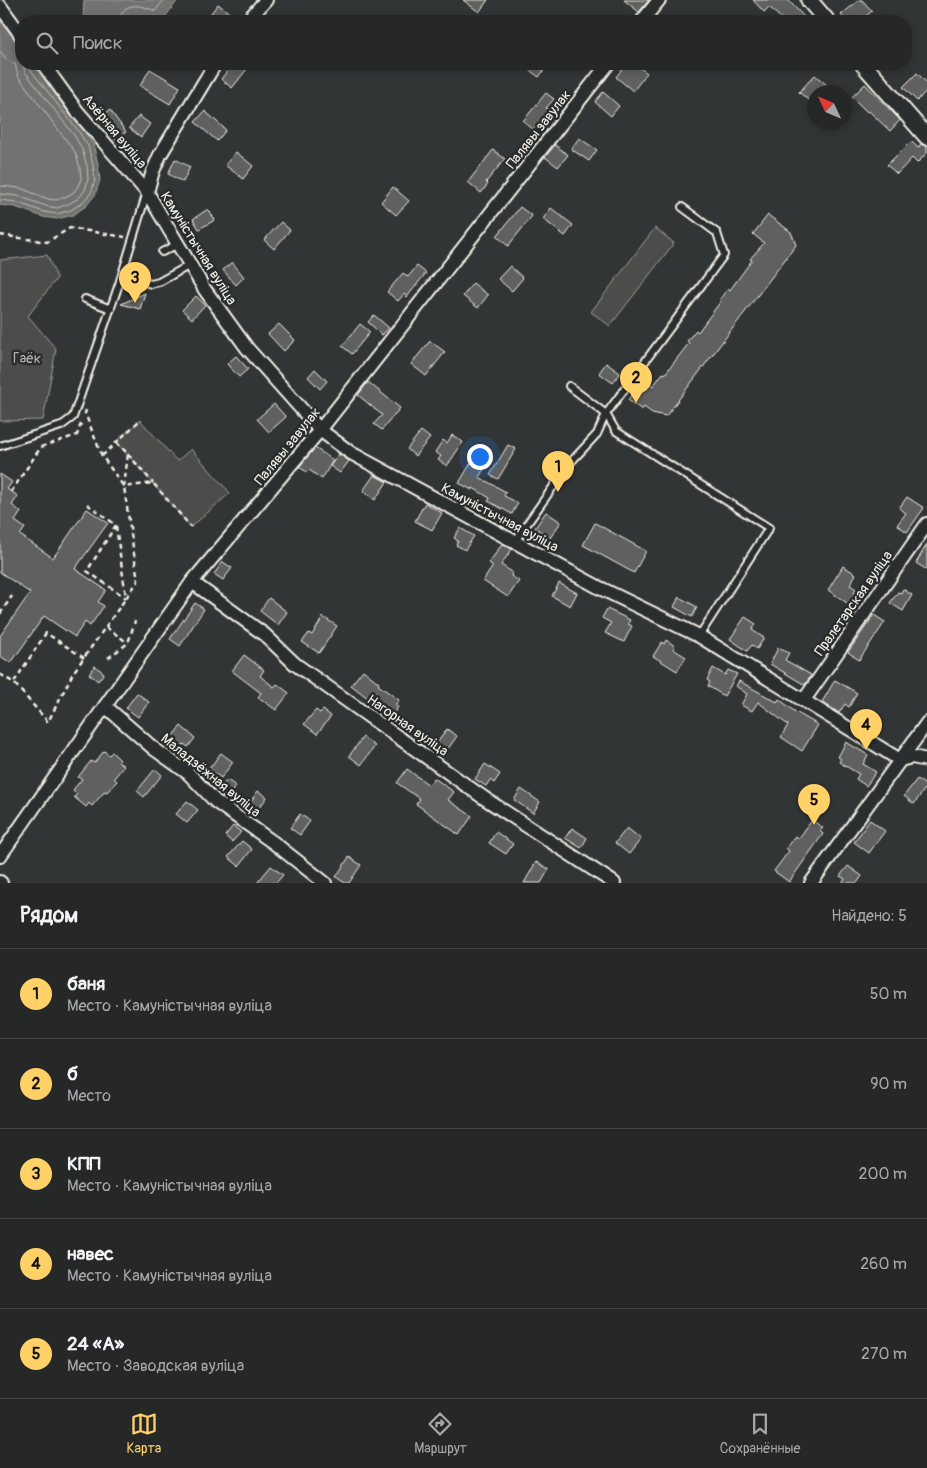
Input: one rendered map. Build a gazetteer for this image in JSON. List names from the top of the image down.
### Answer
{
  "streets": {
    "street": [
      "Палявы завулак",
      "Азёрная вуліца",
      "Камуністычная вуліца",
      "Пралетарская вуліца",
      "Нагорная вуліца",
      "Маладзёжная вуліца"
    ]
  },
  "crossings": [
    ["Палявы завулак", "Камуністычная вуліца"],
    ["Палявы завулак", "Нагорная вуліца"],
    ["Палявы завулак", "Маладзёжная вуліца"],
    ["Азёрная вуліца", "Камуністычная вуліца"],
    ["Камуністычная вуліца", "Пралетарская вуліца"]
  ],
  "parks": ["Гаёк"],
  "north": "top left",
  "page": {
    "search": "Поиск",
    "pins": [
      "3",
      "2",
      "1",
      "4",
      "5"
    ],
    "heading": ["Рядом", "Найдено: 5"],
    "list": [
      {
        "mark": "1",
        "name": "баня",
        "note": "Место · Камуністычная вуліца",
        "value": "50 m"
      },
      {
        "mark": "2",
        "name": "б",
        "note": "Место",
        "value": "90 m"
      },
      {
        "mark": "3",
        "name": "КПП",
        "note": "Место · Камуністычная вуліца",
        "value": "200 m"
      },
      {
        "mark": "4",
        "name": "навес",
        "note": "Место · Камуністычная вуліца",
        "value": "260 m"
      },
      {
        "mark": "5",
        "name": "24 «А»",
        "note": "Место · Заводская вуліца",
        "value": "270 m"
      }
    ],
    "nav": ["Карта", "Маршрут", "Сохранённые"]
  }
}
